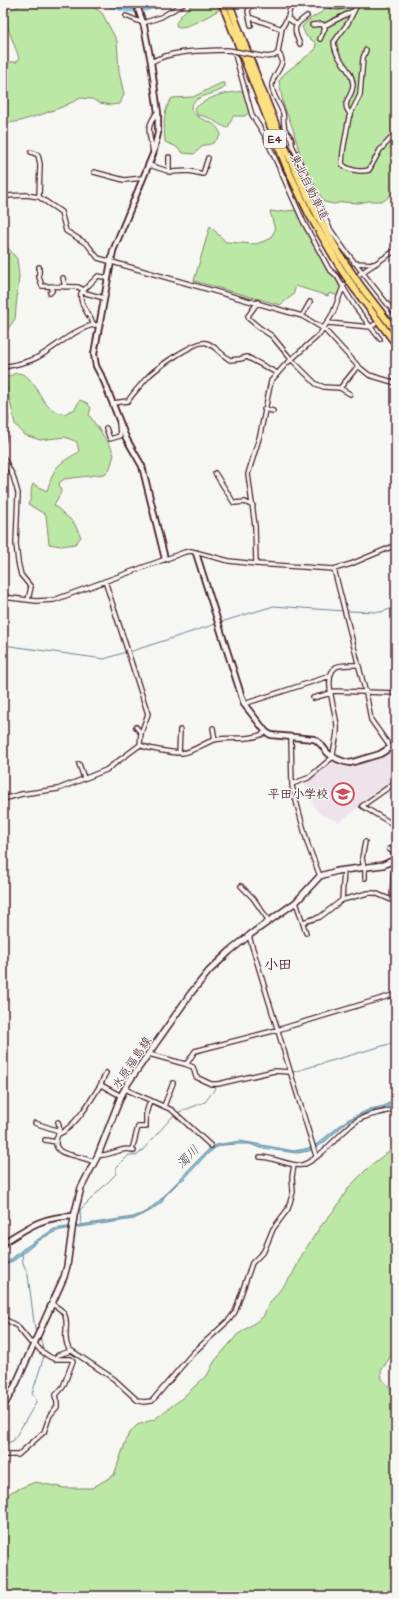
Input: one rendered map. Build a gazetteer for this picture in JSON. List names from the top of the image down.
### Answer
{
  "streets": {
    "highway": ["E4", "東北自動車道"],
    "main road": ["水原福島線"]
  },
  "districts": ["小田"],
  "water": ["濁川"],
  "places": {
    "school or university": ["平田小学校"]
  }
}
